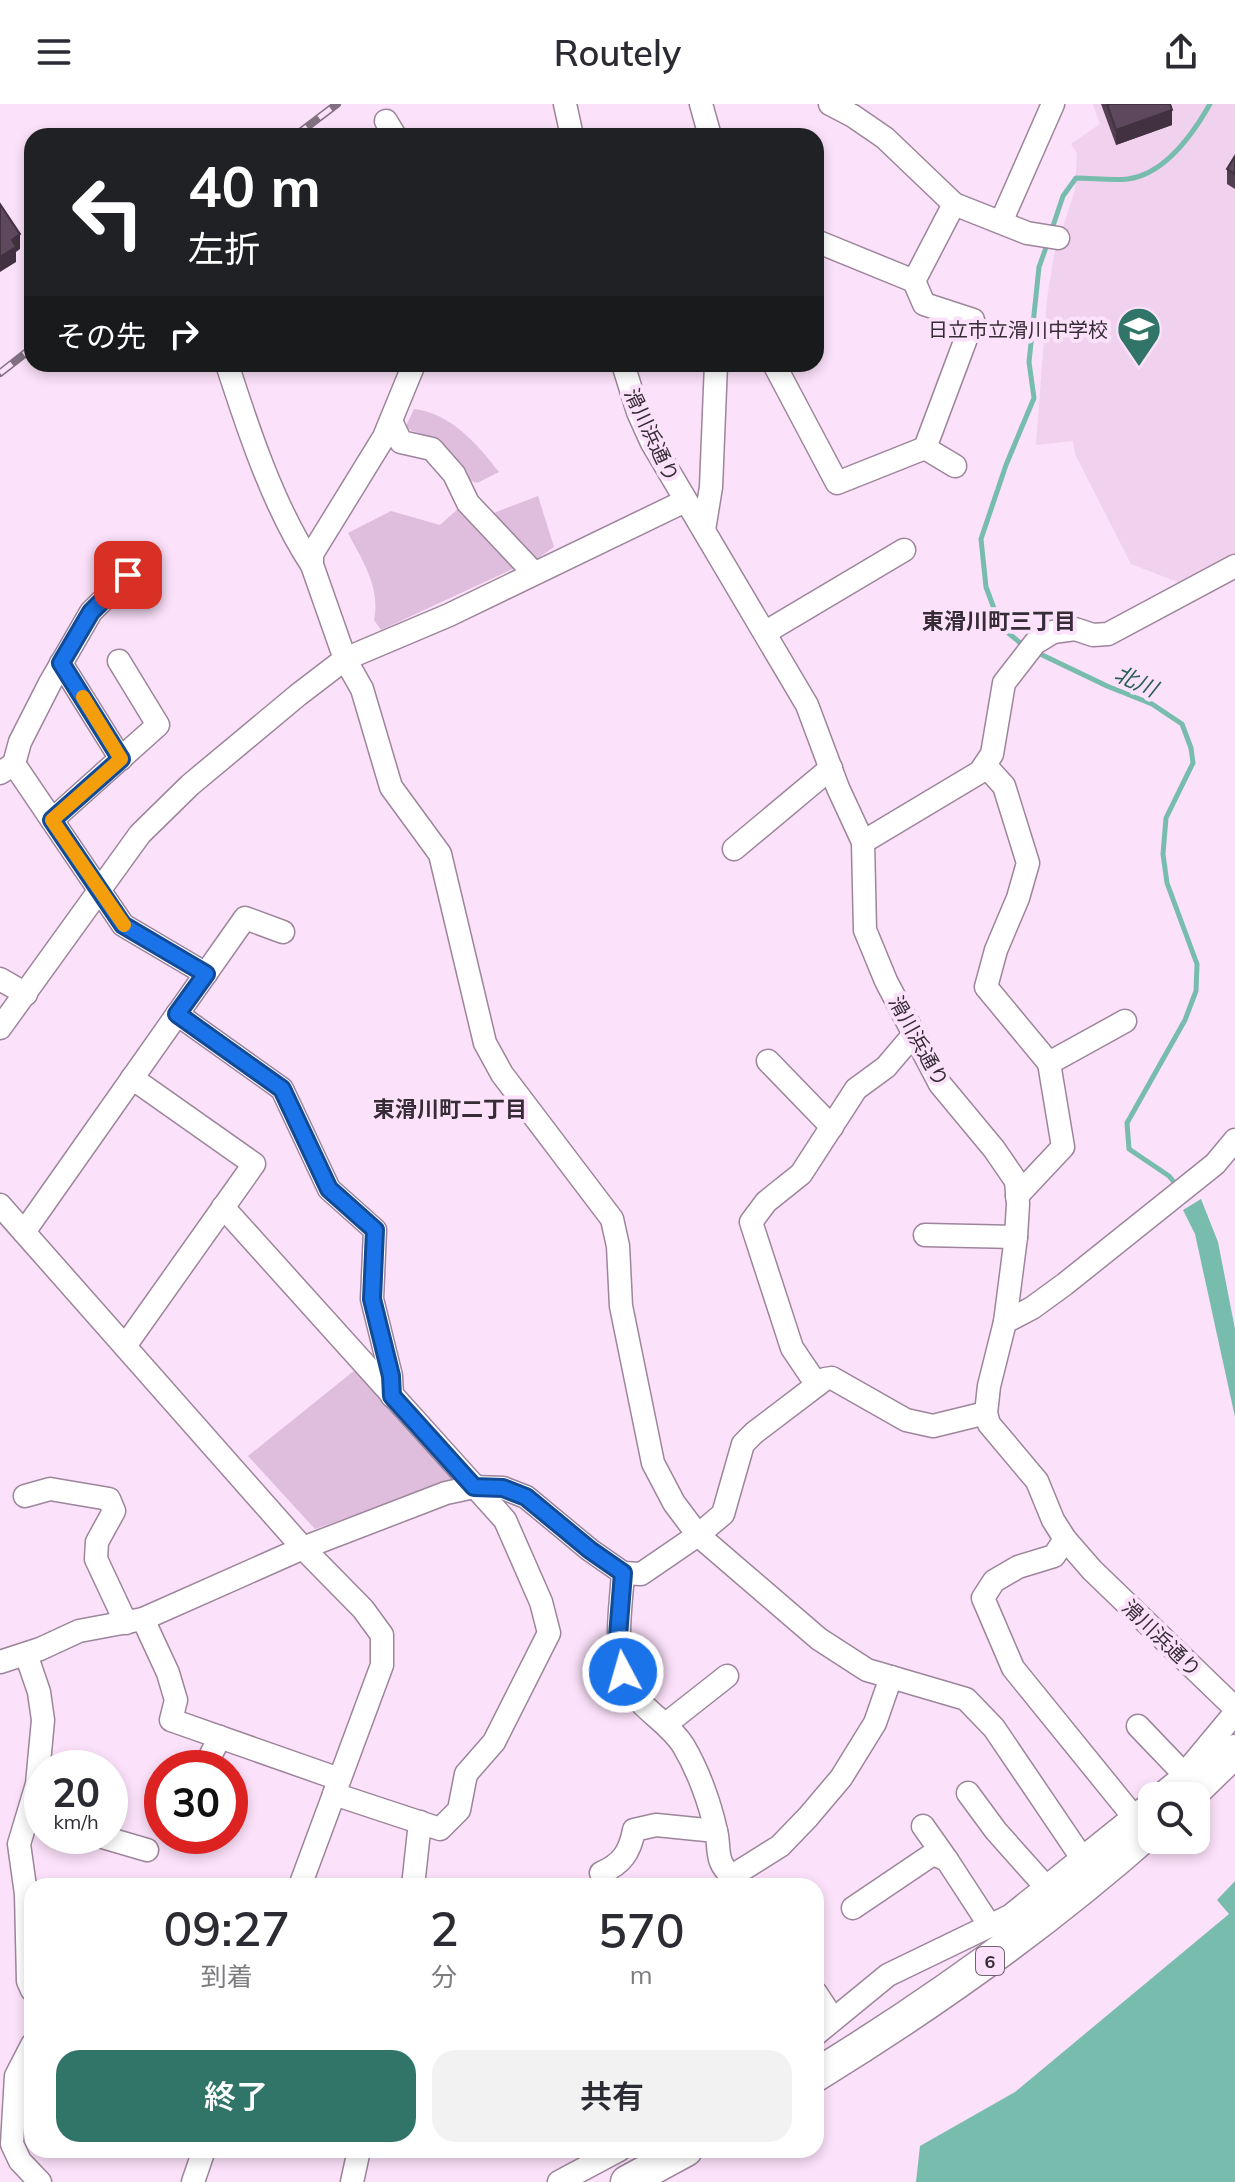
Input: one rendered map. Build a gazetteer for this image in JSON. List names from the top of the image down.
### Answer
{
  "streets": {
    "highway": ["6"],
    "street": ["滑川浜通り"]
  },
  "districts": ["東滑川町三丁目", "東滑川町二丁目"],
  "water": ["北川"],
  "places": {
    "school or university": ["日立市立滑川中学校"]
  },
  "page": {
    "header": "Routely",
    "turn": ["40 m", "左折"],
    "then": "その先",
    "speed": "20 km/h",
    "limit": "30",
    "eta": [
      "09:27",
      "到着",
      "2",
      "分",
      "570",
      "m"
    ],
    "buttons": ["終了", "共有"]
  }
}
